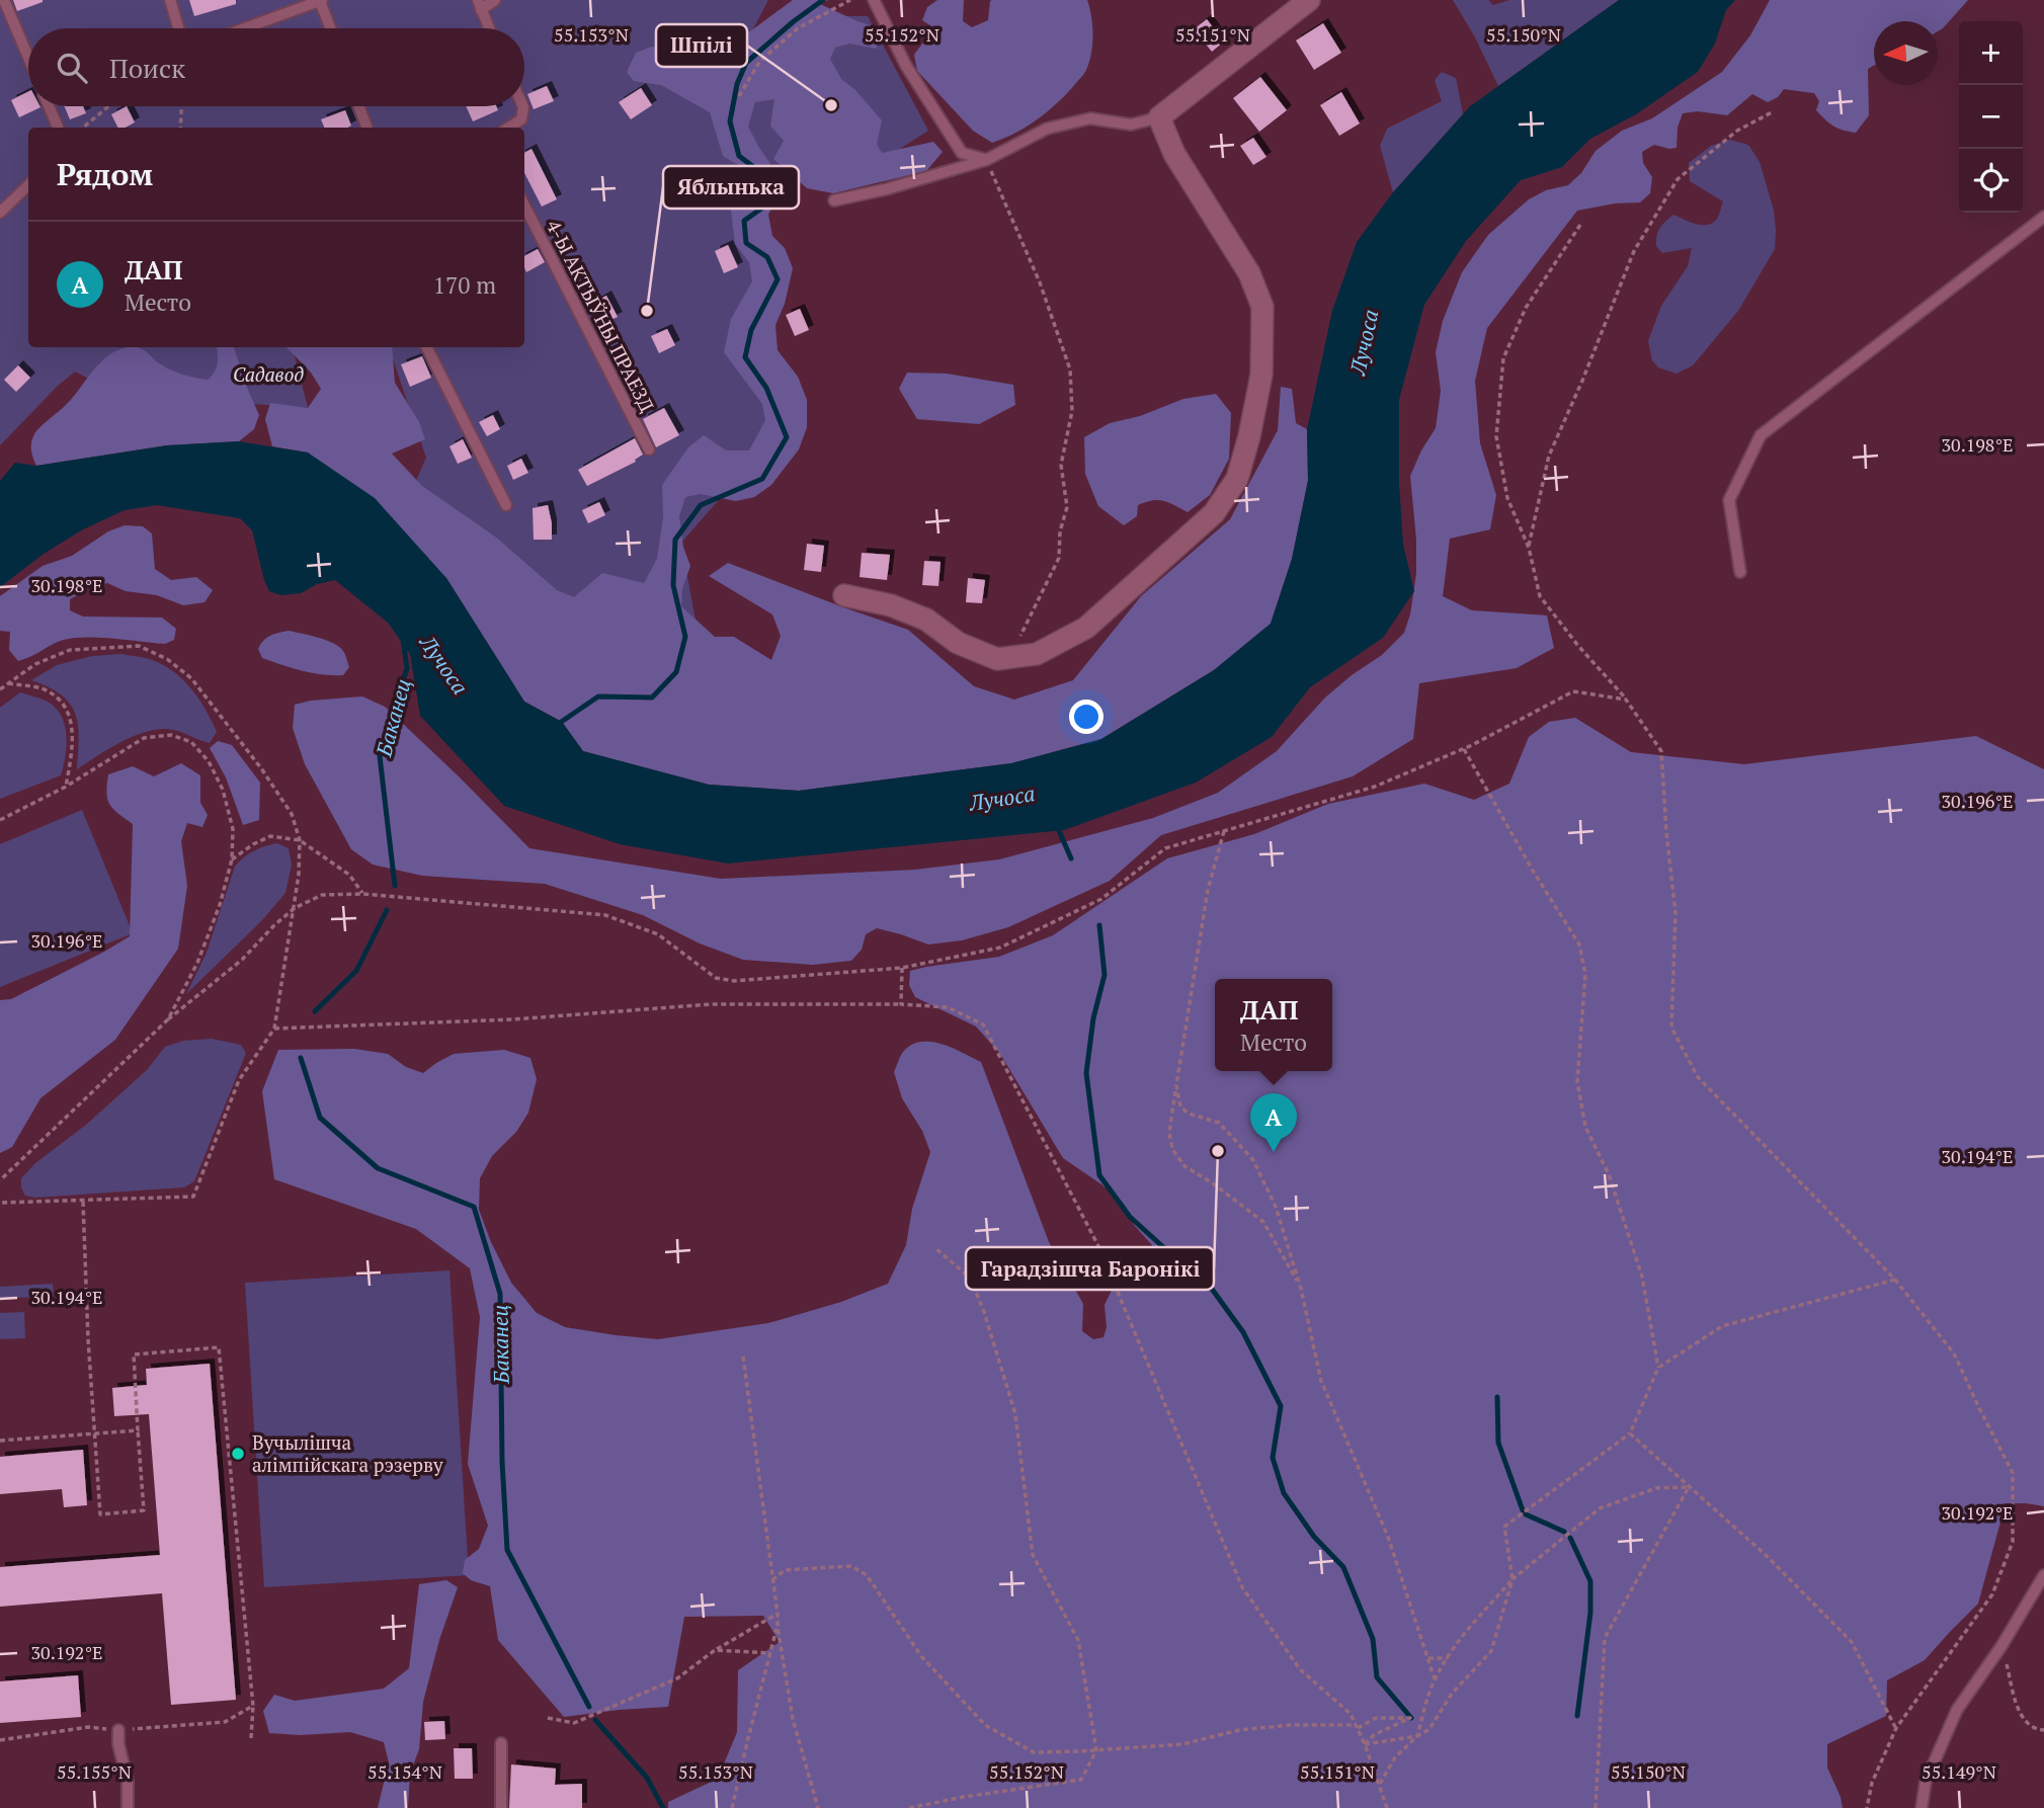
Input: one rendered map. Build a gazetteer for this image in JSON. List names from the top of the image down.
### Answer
{
  "streets": {
    "lane": ["4-Ы АКТЫЎНЫ ПРАЕЗД"]
  },
  "water": ["Лучоса", "Баканец"],
  "parks": ["Садавод"],
  "places": [
    "Шпілі",
    "Яблынька",
    "Гарадзішча Баронікі",
    "Вучылішча алімпійскага рэзерву"
  ],
  "north": "left",
  "page": {
    "map_buttons": ["+", "−"],
    "search": "Поиск",
    "heading": "Рядом",
    "list": [
      {
        "mark": "A",
        "name": "ДАП",
        "note": "Место",
        "value": "170 m"
      }
    ],
    "popup": ["ДАП", "Место"],
    "pins": "A"
  },
  "coordinates": [
    "55.153°N",
    "55.152°N",
    "55.151°N",
    "55.150°N",
    "30.198°E",
    "30.196°E",
    "30.194°E",
    "30.192°E",
    "55.155°N",
    "55.154°N",
    "55.149°N"
  ]
}
